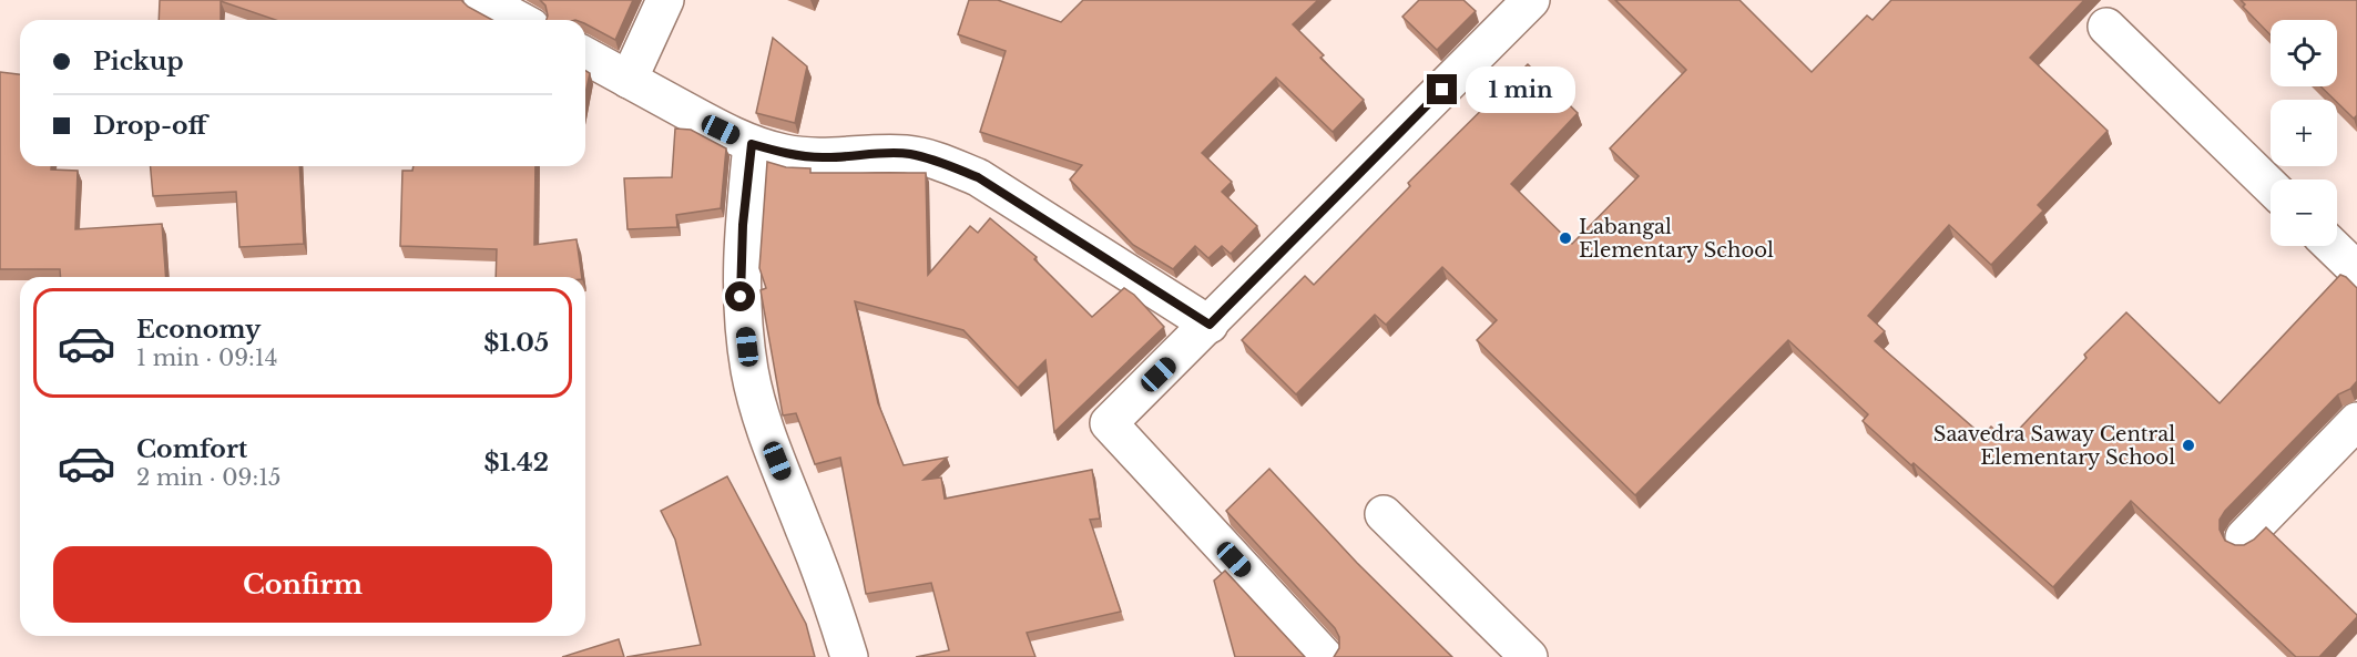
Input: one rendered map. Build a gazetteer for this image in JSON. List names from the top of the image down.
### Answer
{
  "places": ["Labangal Elementary School", "Saavedra Saway Central Elementary School"],
  "page": {
    "map_buttons": ["+", "−"],
    "banner": ["Pickup", "Drop-off"],
    "bubble": "1 min",
    "list": [
      {
        "name": "Economy",
        "note": "1 min · 09:14",
        "value": "$1.05"
      },
      {
        "name": "Comfort",
        "note": "2 min · 09:15",
        "value": "$1.42"
      }
    ],
    "buttons": "Confirm"
  }
}
